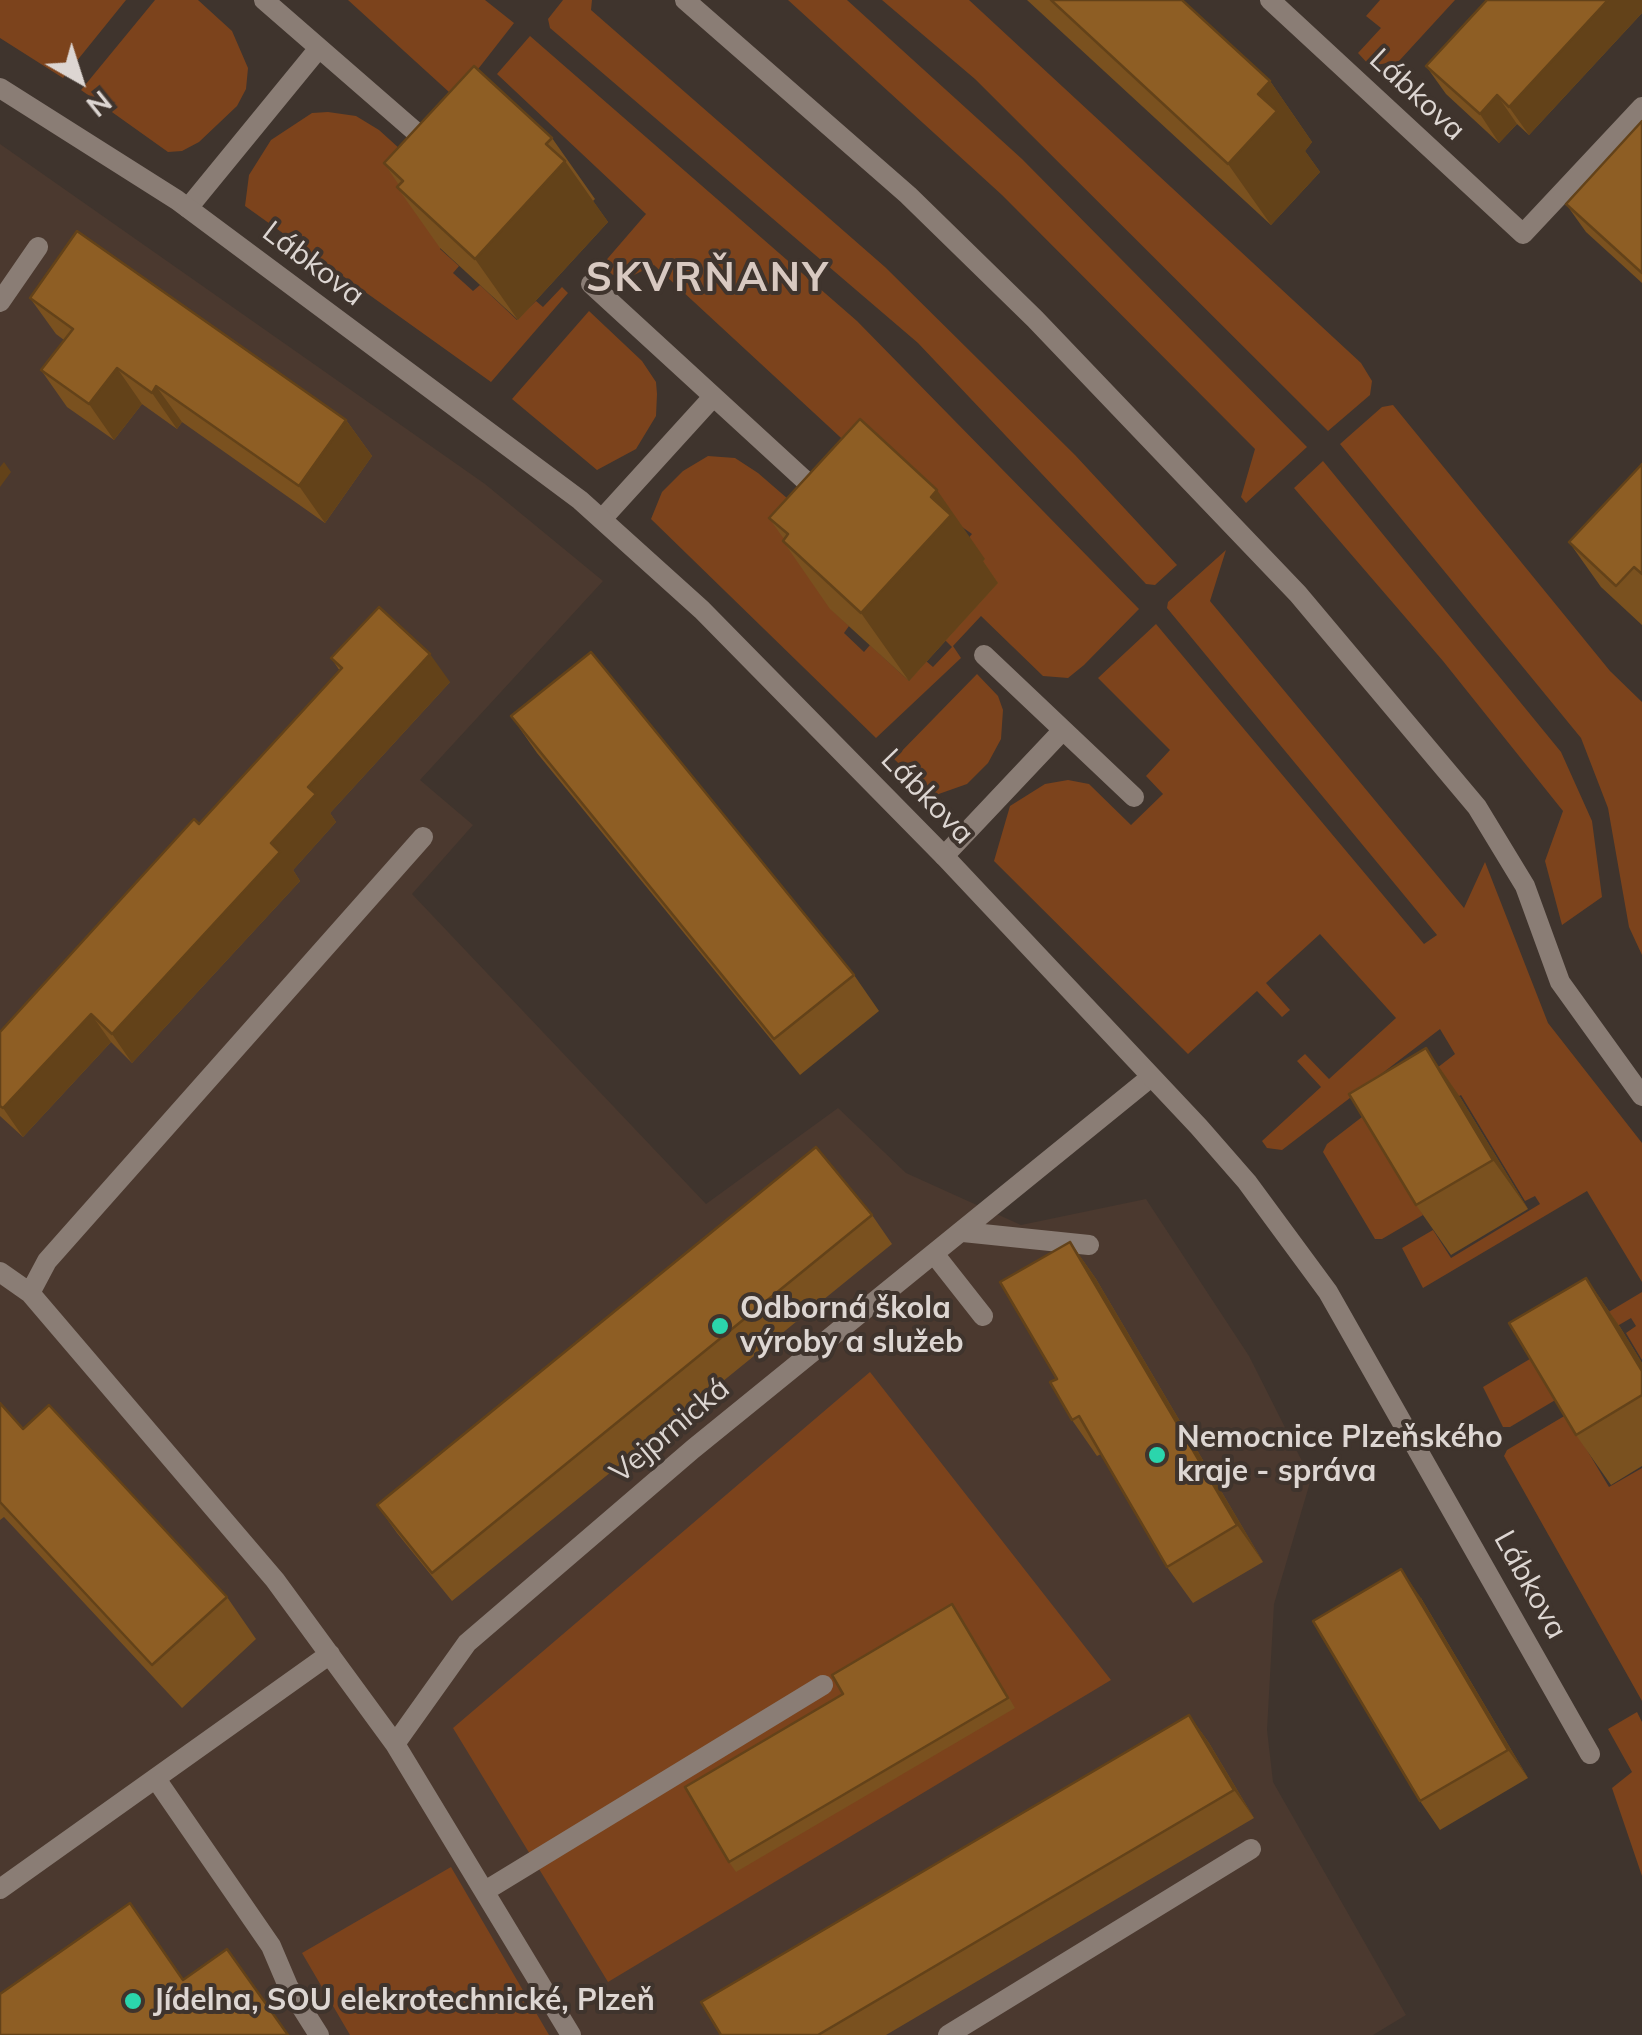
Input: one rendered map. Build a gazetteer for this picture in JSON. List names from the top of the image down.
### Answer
{
  "streets": {
    "street": ["Lábkova", "Vejprnická"]
  },
  "crossings": [
    ["Lábkova", "Vejprnická"]
  ],
  "districts": ["SKVRŇANY"],
  "places": ["Odborná škola výroby a služeb", "Nemocnice Plzeňského kraje - správa", "Jídelna, SOU elekrotechnické, Plzeň"],
  "north": "bottom right"
}
